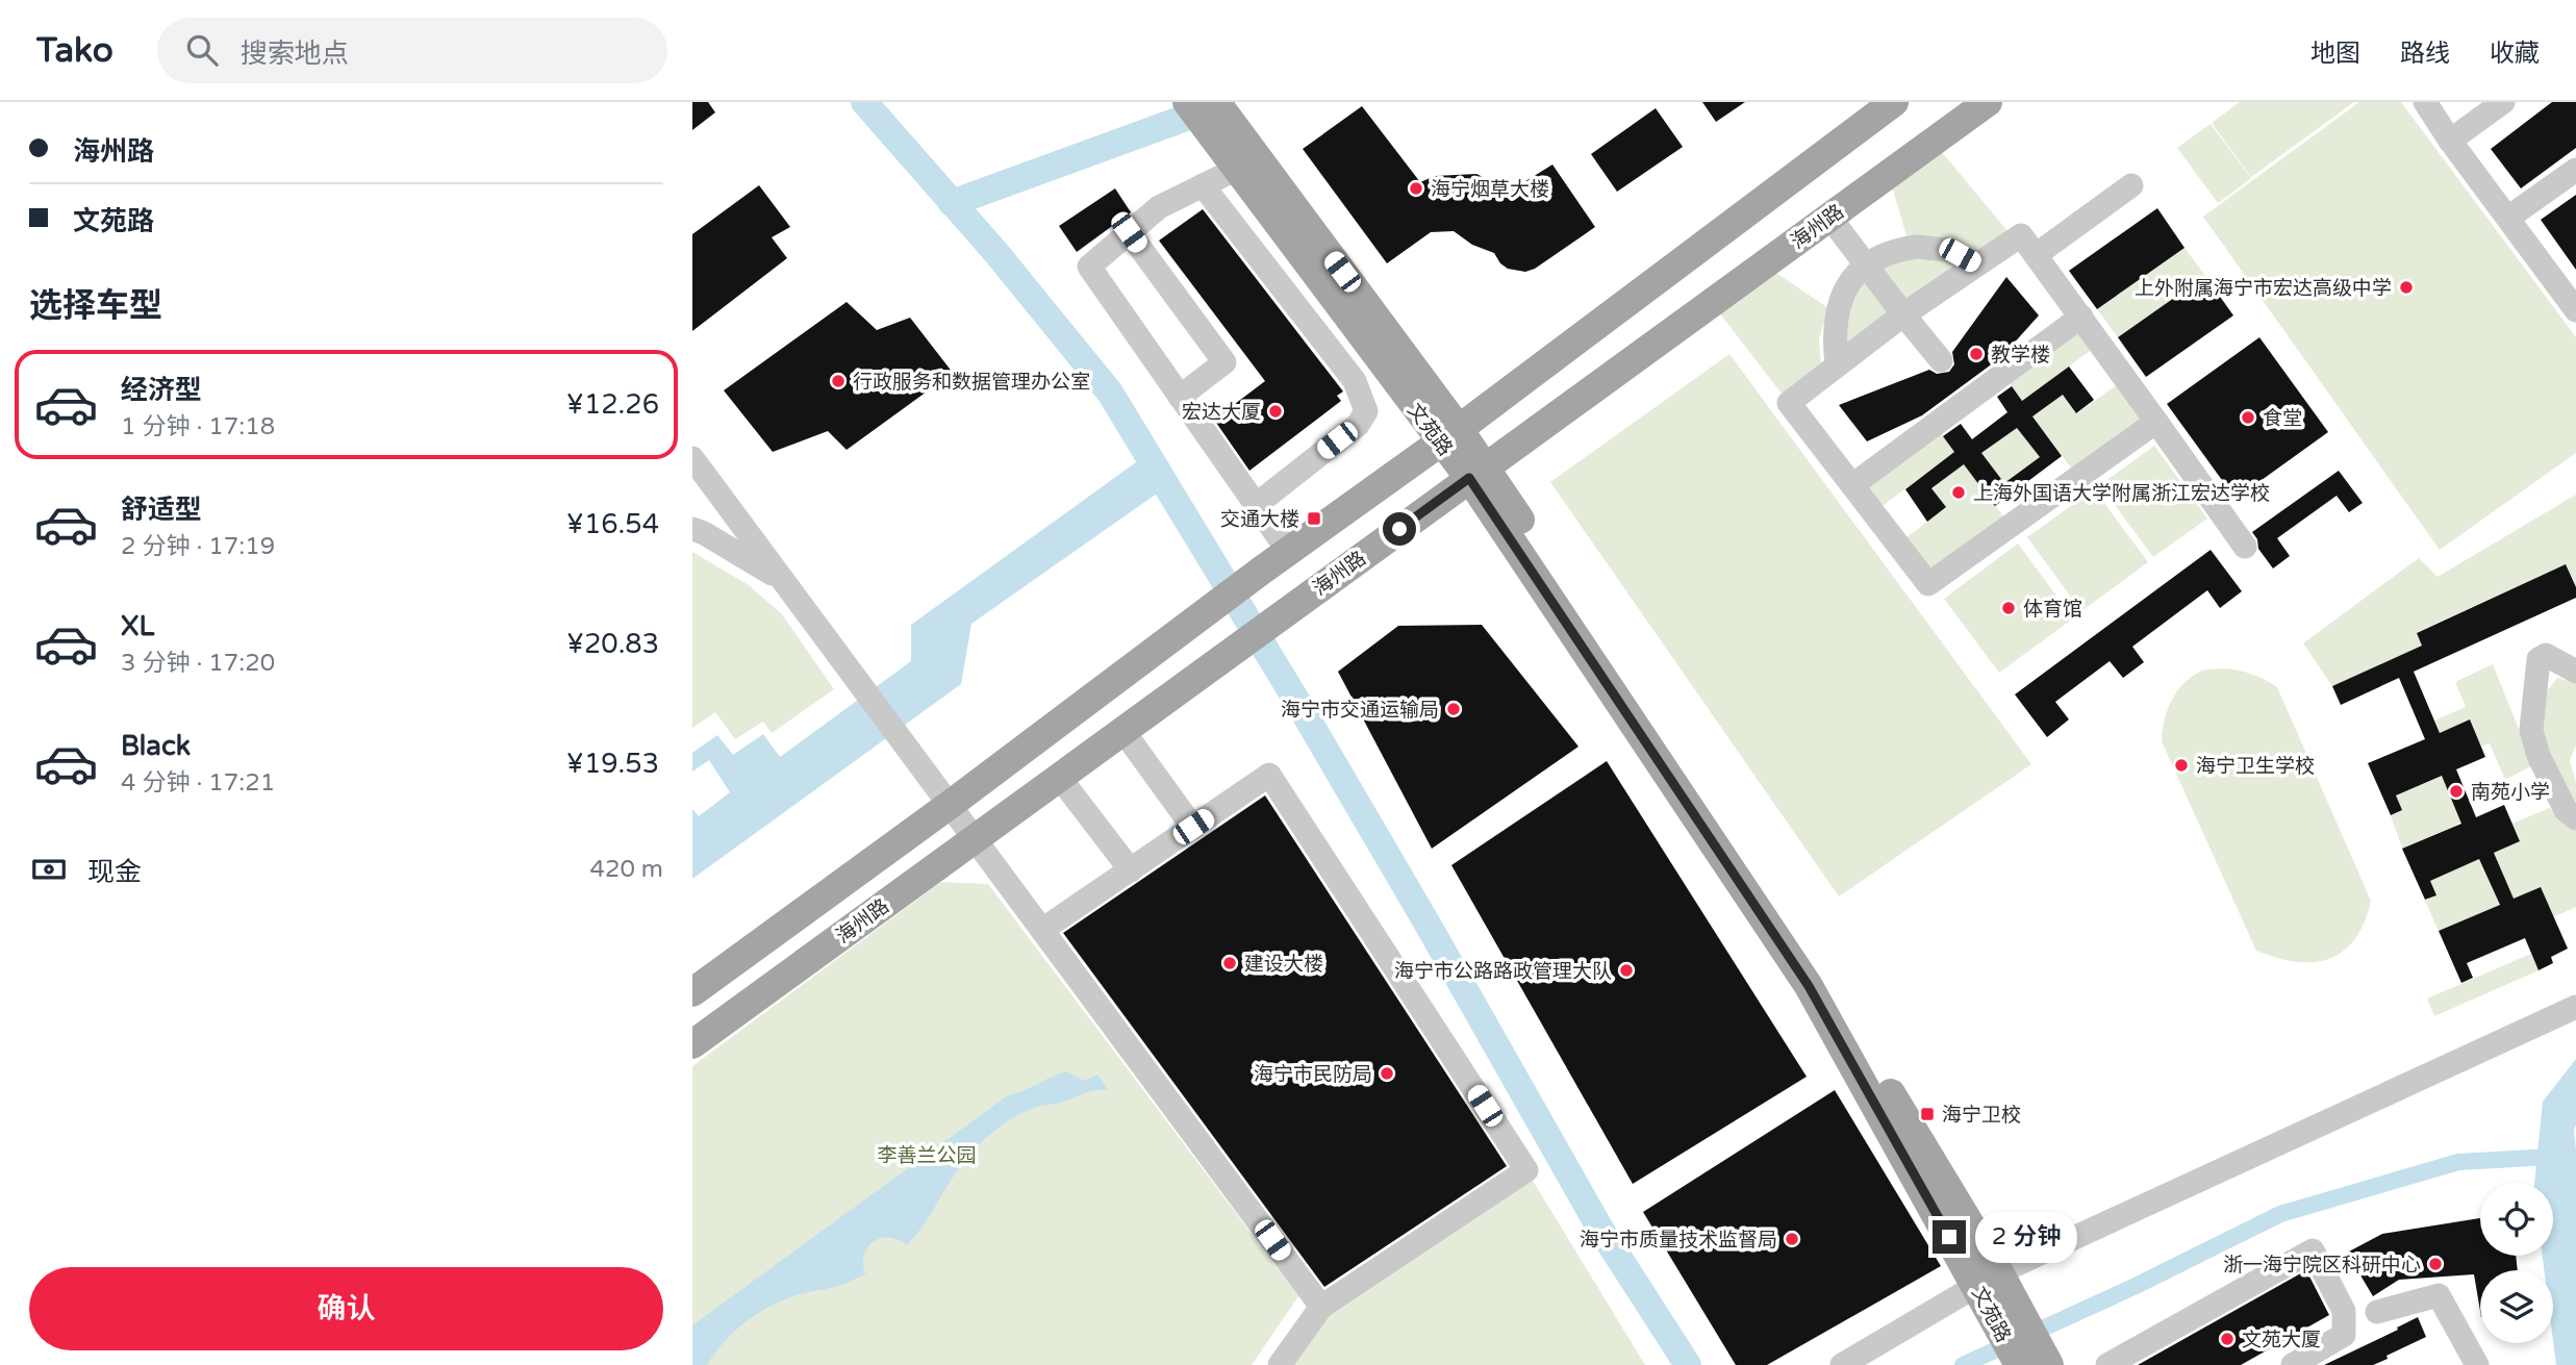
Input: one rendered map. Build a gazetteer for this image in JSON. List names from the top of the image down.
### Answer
{
  "streets": {
    "main road": ["海州路", "文苑路"]
  },
  "crossings": [
    ["海州路", "文苑路"]
  ],
  "parks": ["李善兰公园"],
  "places": {
    "other": [
      "海宁烟草大楼",
      "上外附属海宁市宏达高级中学",
      "教学楼",
      "行政服务和数据管理办公室",
      "宏达大厦",
      "食堂",
      "上海外国语大学附属浙江宏达学校",
      "体育馆",
      "海宁市交通运输局",
      "海宁卫生学校",
      "南苑小学",
      "建设大楼",
      "海宁市公路路政管理大队",
      "海宁市民防局",
      "海宁市质量技术监督局",
      "浙一海宁院区科研中心",
      "文苑大厦"
    ],
    "transit": ["交通大楼", "海宁卫校"]
  },
  "page": {
    "header": "Tako",
    "search": "搜索地点",
    "nav": ["地图", "路线", "收藏"],
    "banner": ["海州路", "文苑路"],
    "heading": "选择车型",
    "list": [
      {
        "name": "经济型",
        "note": "1 分钟 · 17:18",
        "value": "¥12.26"
      },
      {
        "name": "舒适型",
        "note": "2 分钟 · 17:19",
        "value": "¥16.54"
      },
      {
        "name": "XL",
        "note": "3 分钟 · 17:20",
        "value": "¥20.83"
      },
      {
        "name": "Black",
        "note": "4 分钟 · 17:21",
        "value": "¥19.53"
      }
    ],
    "pay": ["现金", "420 m"],
    "bubble": "2 分钟",
    "buttons": "确认"
  }
}
